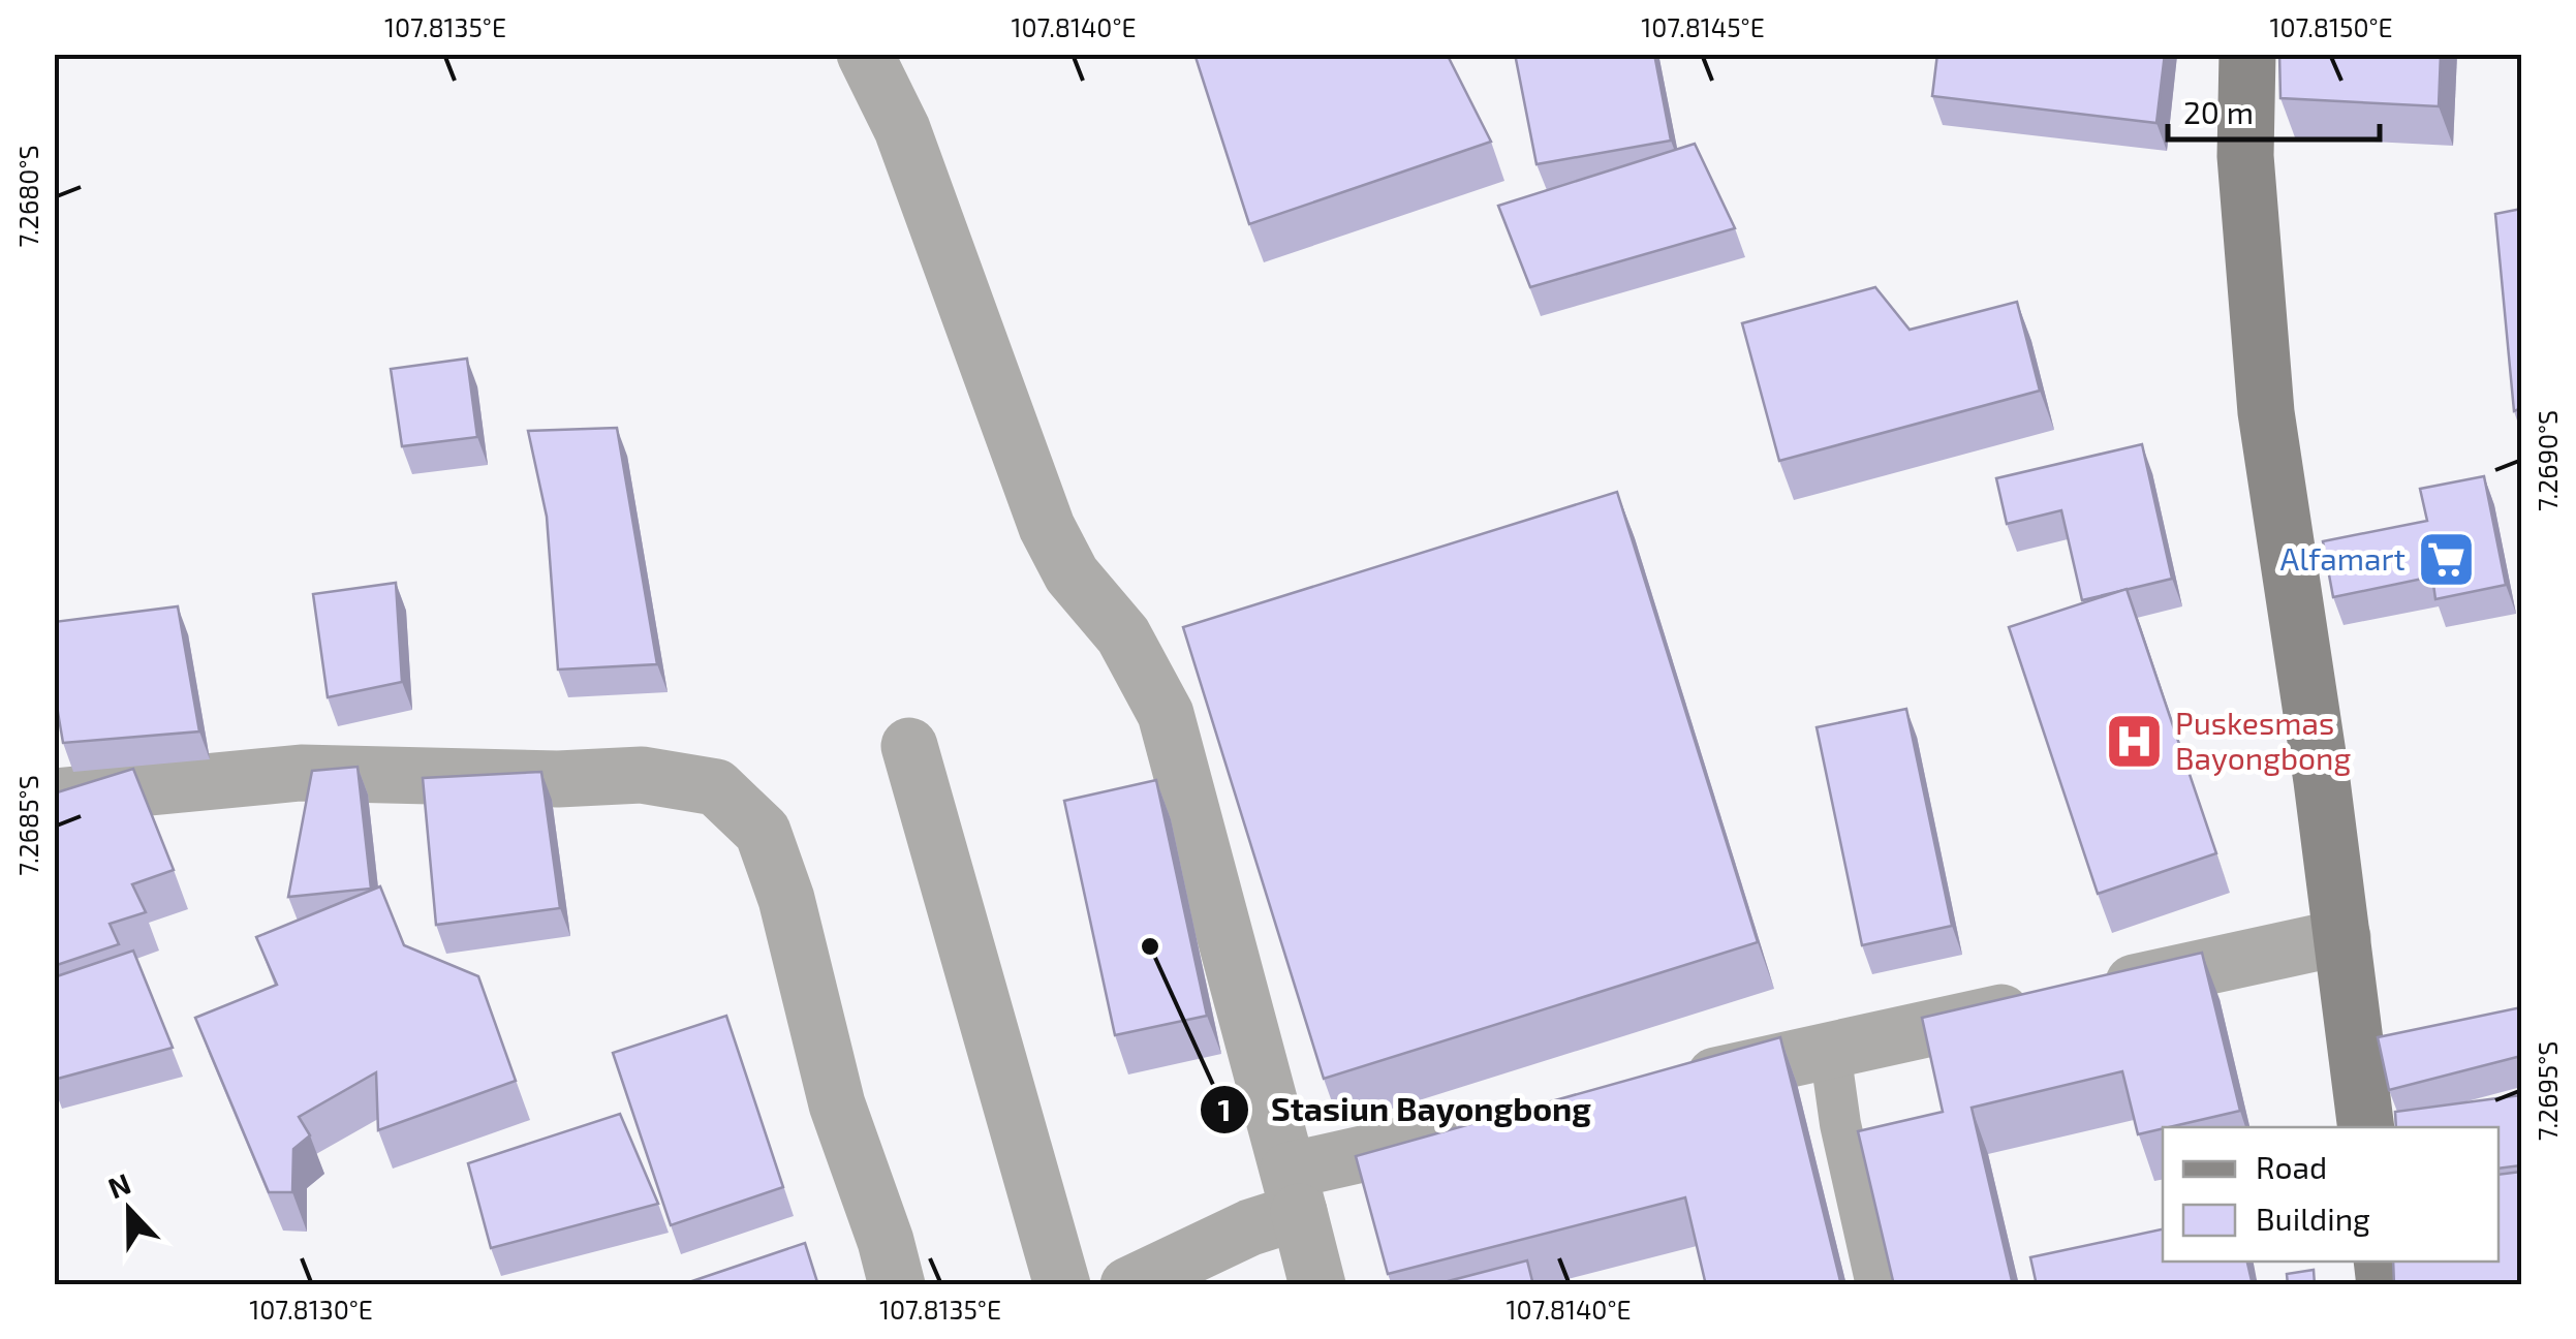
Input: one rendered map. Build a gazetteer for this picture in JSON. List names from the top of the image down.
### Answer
{
  "places": {
    "supermarket": ["Alfamart"],
    "hospital": ["Puskesmas Bayongbong"],
    "other": ["Stasiun Bayongbong"]
  },
  "legend": ["Road", "Building"],
  "scale_bar": "20 m",
  "north": "top",
  "coordinates": [
    "107.8135°E",
    "107.8140°E",
    "107.8145°E",
    "107.8150°E",
    "7.2680°S",
    "7.2690°S",
    "7.2685°S",
    "7.2695°S",
    "107.8130°E"
  ]
}
